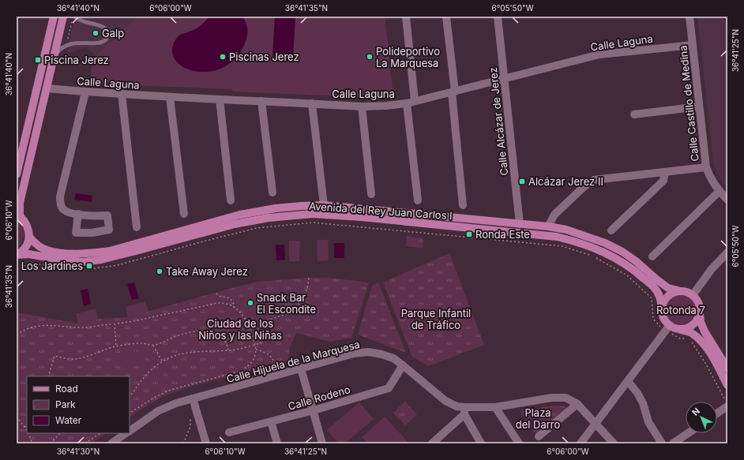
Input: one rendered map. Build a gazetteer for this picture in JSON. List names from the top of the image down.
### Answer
{
  "streets": {
    "main road": ["Avenida del Rey Juan Carlos I"],
    "street": [
      "Calle Laguna",
      "Calle Castillo de Medina",
      "Calle Alcázar de Jerez",
      "Calle Hijuela de la Marquesa",
      "Calle Rodeno"
    ]
  },
  "crossings": [
    ["Calle Laguna", "Calle Castillo de Medina"],
    ["Calle Laguna", "Calle Alcázar de Jerez"],
    ["Calle Alcázar de Jerez", "Avenida del Rey Juan Carlos I"],
    ["Calle Hijuela de la Marquesa", "Calle Rodeno"]
  ],
  "parks": [
    "Rotonda 7",
    "Parque Infantil de Tráfico",
    "Ciudad de los Niños y las Niñas",
    "Plaza del Darro"
  ],
  "places": {
    "other": [
      "Galp",
      "Piscinas Jerez",
      "Polideportivo La Marquesa",
      "Take Away Jerez",
      "Snack Bar El Escondite"
    ],
    "transit": [
      "Piscina Jerez",
      "Alcázar Jerez II",
      "Ronda Este",
      "Los Jardines"
    ]
  },
  "legend": ["Road", "Park", "Water"],
  "north": "top left",
  "coordinates": [
    "36°41'40\"N",
    "6°06'00\"W",
    "36°41'35\"N",
    "6°05'50\"W",
    "36°41'25\"N",
    "6°06'10\"W",
    "36°41'30\"N"
  ]
}
